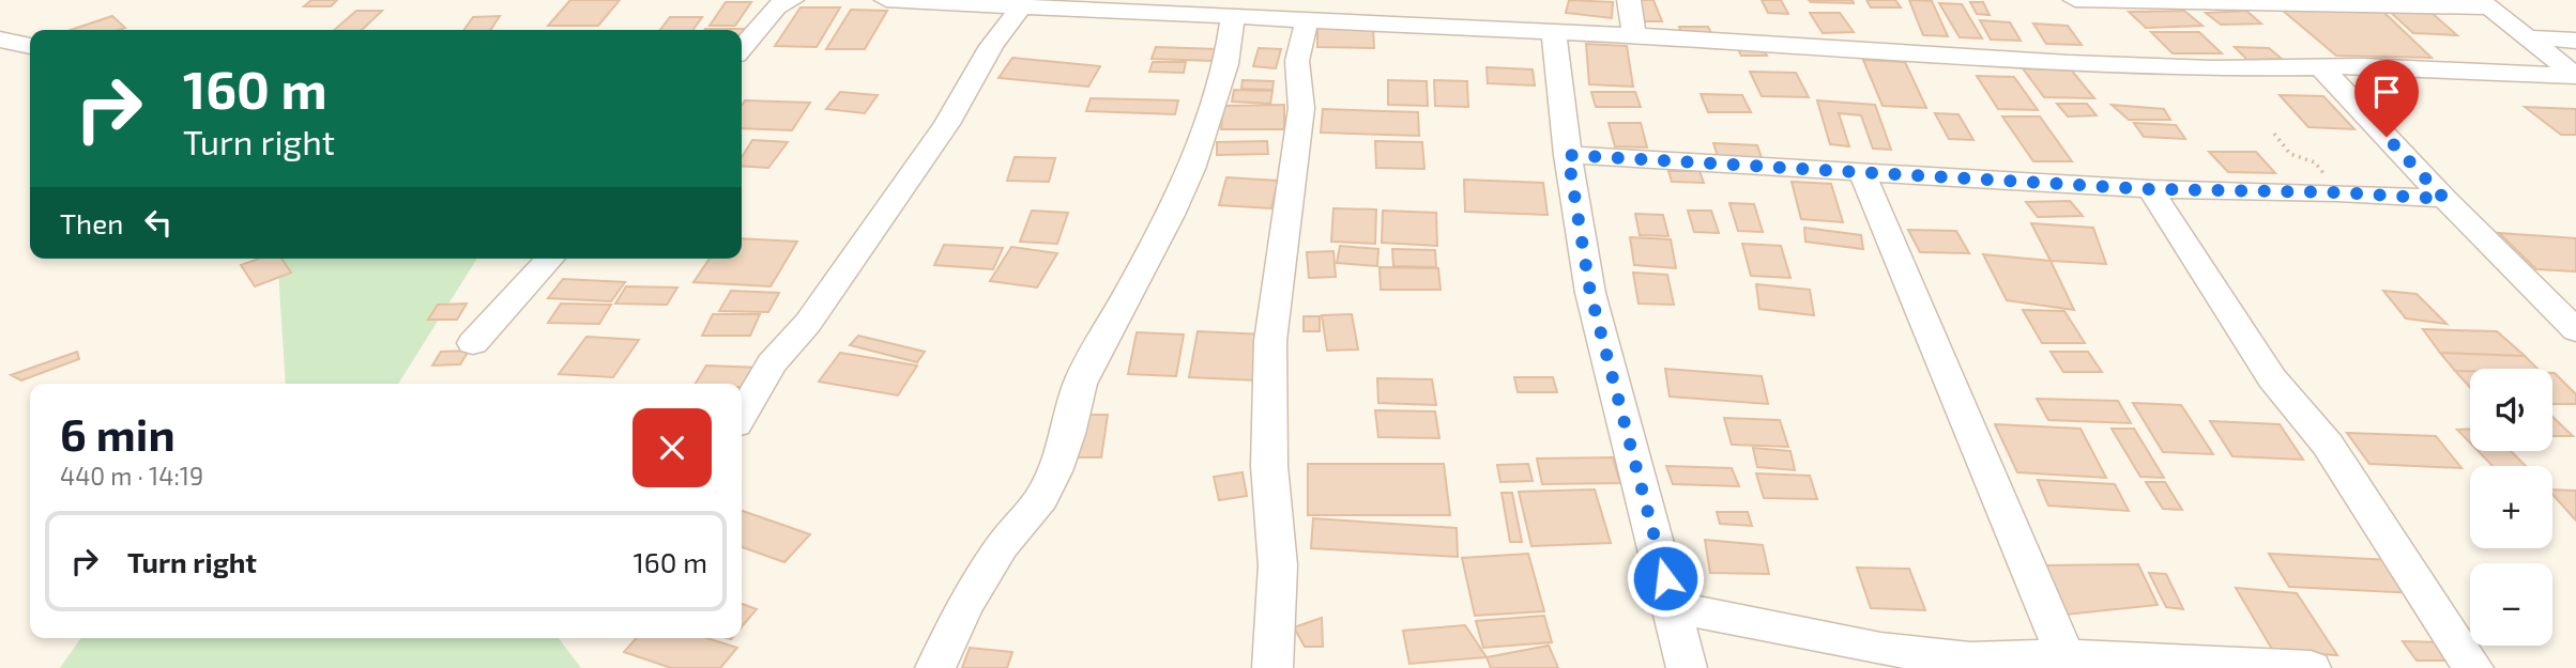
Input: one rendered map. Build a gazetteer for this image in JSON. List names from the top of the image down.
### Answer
{
  "page": {
    "turn": ["160 m", "Turn right"],
    "then": "Then",
    "map_buttons": ["+", "−"],
    "heading": ["6 min", "440 m · 14:19"],
    "list": [
      {
        "name": "Turn right",
        "value": "160 m"
      }
    ]
  }
}
